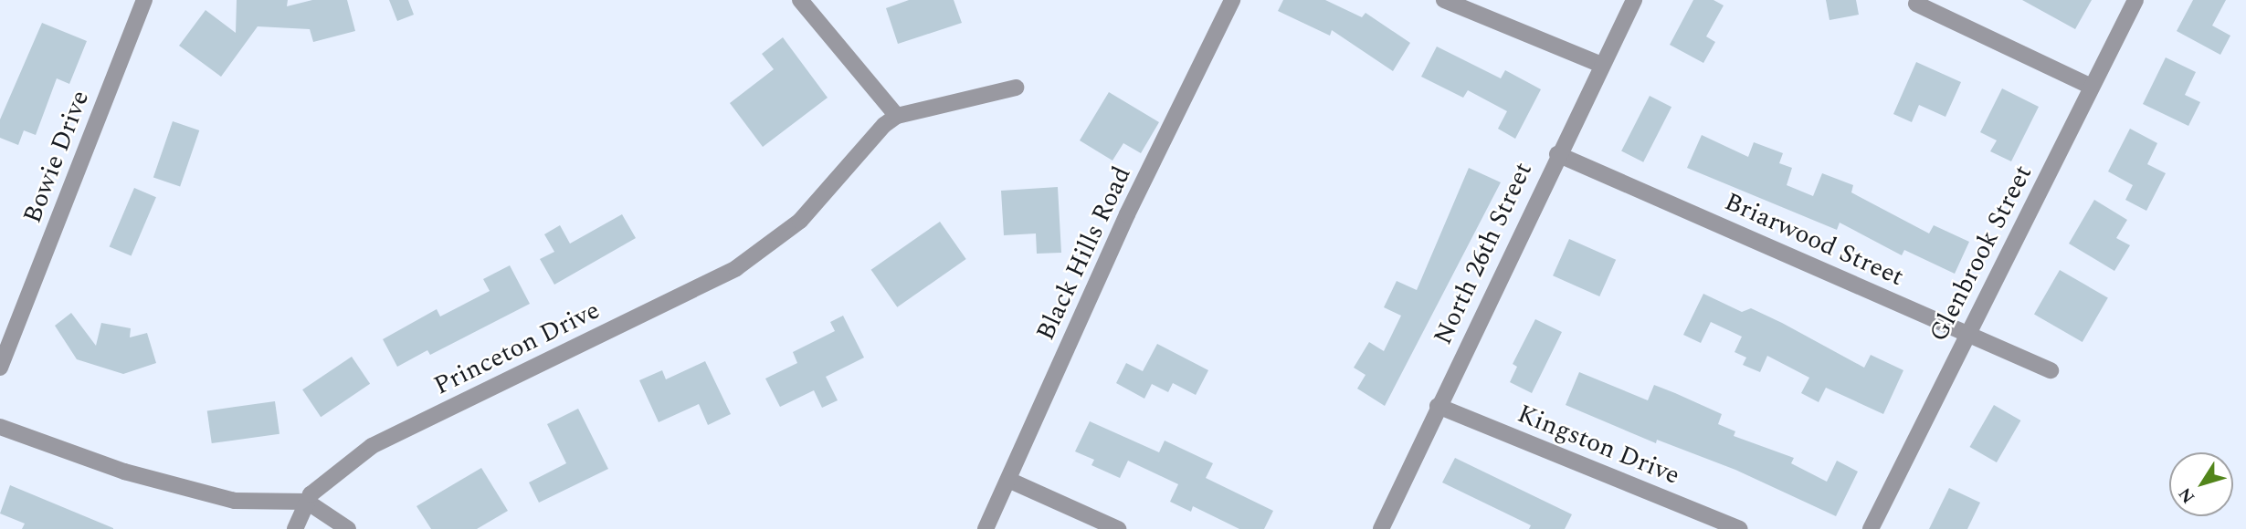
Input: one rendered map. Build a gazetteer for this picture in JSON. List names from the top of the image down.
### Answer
{
  "streets": {
    "street": [
      "Bowie Drive",
      "Briarwood Street",
      "Black Hills Road",
      "North 26th Street",
      "Glenbrook Street",
      "Princeton Drive",
      "Kingston Drive"
    ]
  },
  "crossings": [
    ["Briarwood Street", "North 26th Street"],
    ["Briarwood Street", "Glenbrook Street"],
    ["North 26th Street", "Kingston Drive"]
  ],
  "north": "bottom left"
}
